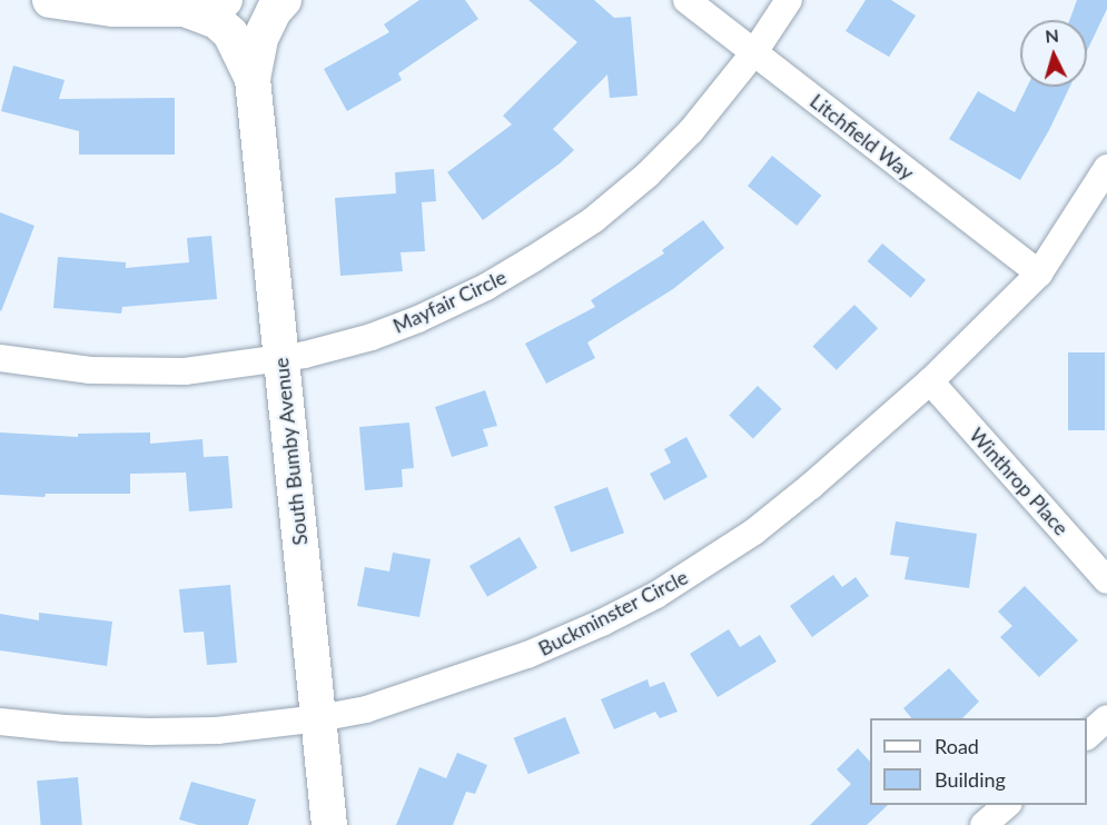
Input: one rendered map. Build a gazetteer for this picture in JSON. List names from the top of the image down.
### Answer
{
  "streets": {
    "street": [
      "Litchfield Way",
      "Mayfair Circle",
      "South Bumby Avenue",
      "Winthrop Place",
      "Buckminster Circle"
    ]
  },
  "crossings": [
    ["Litchfield Way", "Mayfair Circle"],
    ["Litchfield Way", "Buckminster Circle"],
    ["Mayfair Circle", "South Bumby Avenue"],
    ["South Bumby Avenue", "Buckminster Circle"],
    ["Winthrop Place", "Buckminster Circle"]
  ],
  "legend": ["Road", "Building"],
  "north": "top"
}
